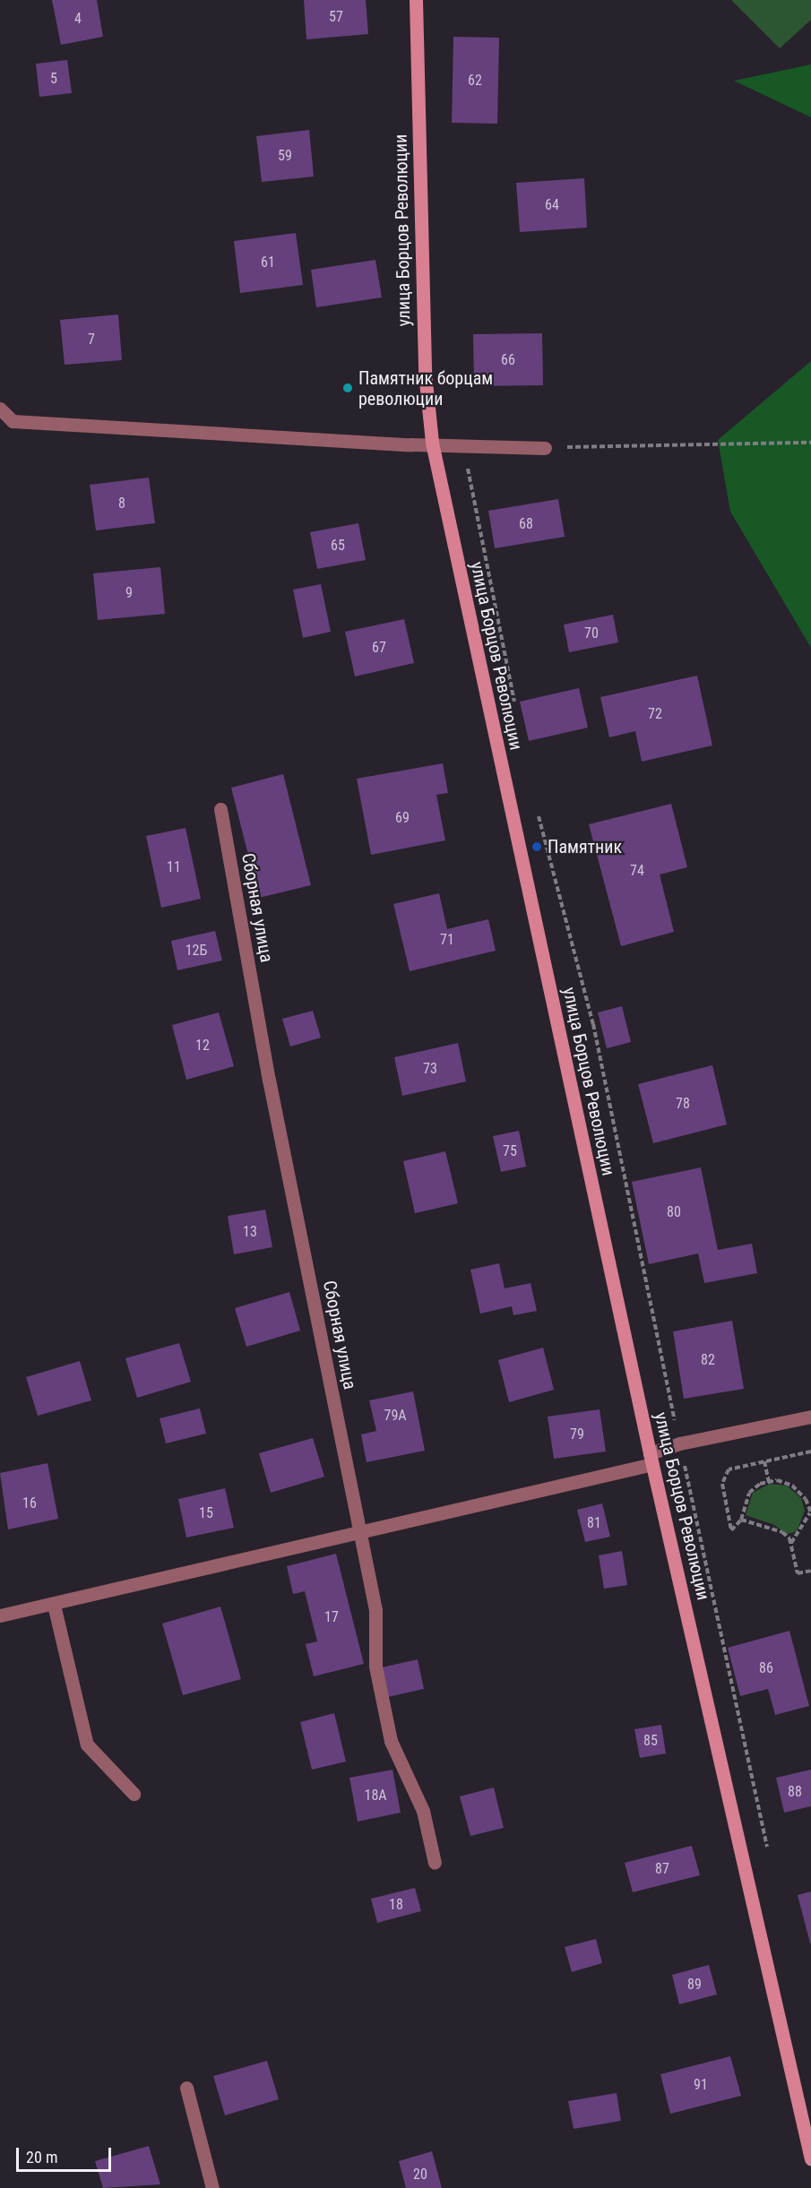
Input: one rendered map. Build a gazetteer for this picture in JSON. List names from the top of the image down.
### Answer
{
  "streets": {
    "street": ["улица Борцов Революции", "Сборная улица"]
  },
  "places": ["Памятник борцам революции", "Памятник"],
  "house_numbers": [
    "57",
    "4",
    "5",
    "62",
    "59",
    "64",
    "61",
    "7",
    "66",
    "8",
    "68",
    "65",
    "9",
    "70",
    "67",
    "72",
    "69",
    "11",
    "74",
    "71",
    "12Б",
    "12",
    "73",
    "78",
    "75",
    "80",
    "13",
    "82",
    "79А",
    "79",
    "16",
    "15",
    "81",
    "17",
    "86",
    "85",
    "88",
    "18А",
    "87",
    "18",
    "89",
    "91",
    "20"
  ],
  "scale_bar": "20 m"
}
